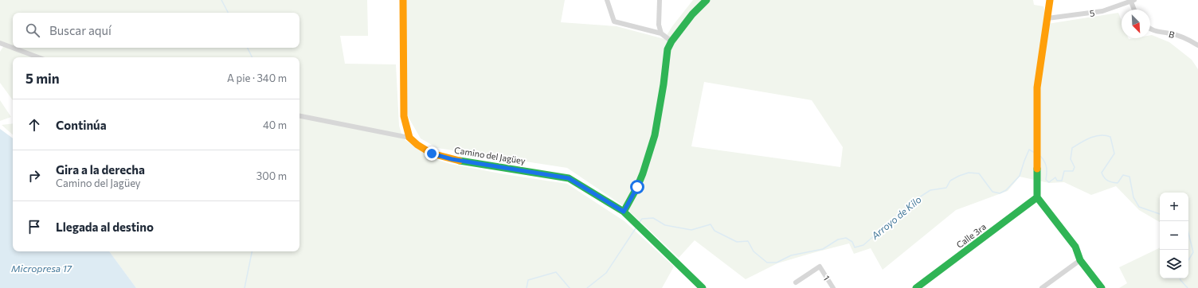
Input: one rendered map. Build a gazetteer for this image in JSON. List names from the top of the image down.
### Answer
{
  "streets": {
    "street": [
      "5",
      "B",
      "Camino del Jagüey",
      "Calle 3ra",
      "1"
    ]
  },
  "water": ["Arroyo de Kilo", "Micropresa 17"],
  "north": "bottom right",
  "page": {
    "search": "Buscar aquí",
    "heading": ["5 min", "A pie · 340 m"],
    "list": [
      ["Continúa", "40 m"],
      ["Gira a la derecha", "Camino del Jagüey", "300 m"],
      "Llegada al destino"
    ],
    "map_buttons": ["+", "−"]
  }
}
